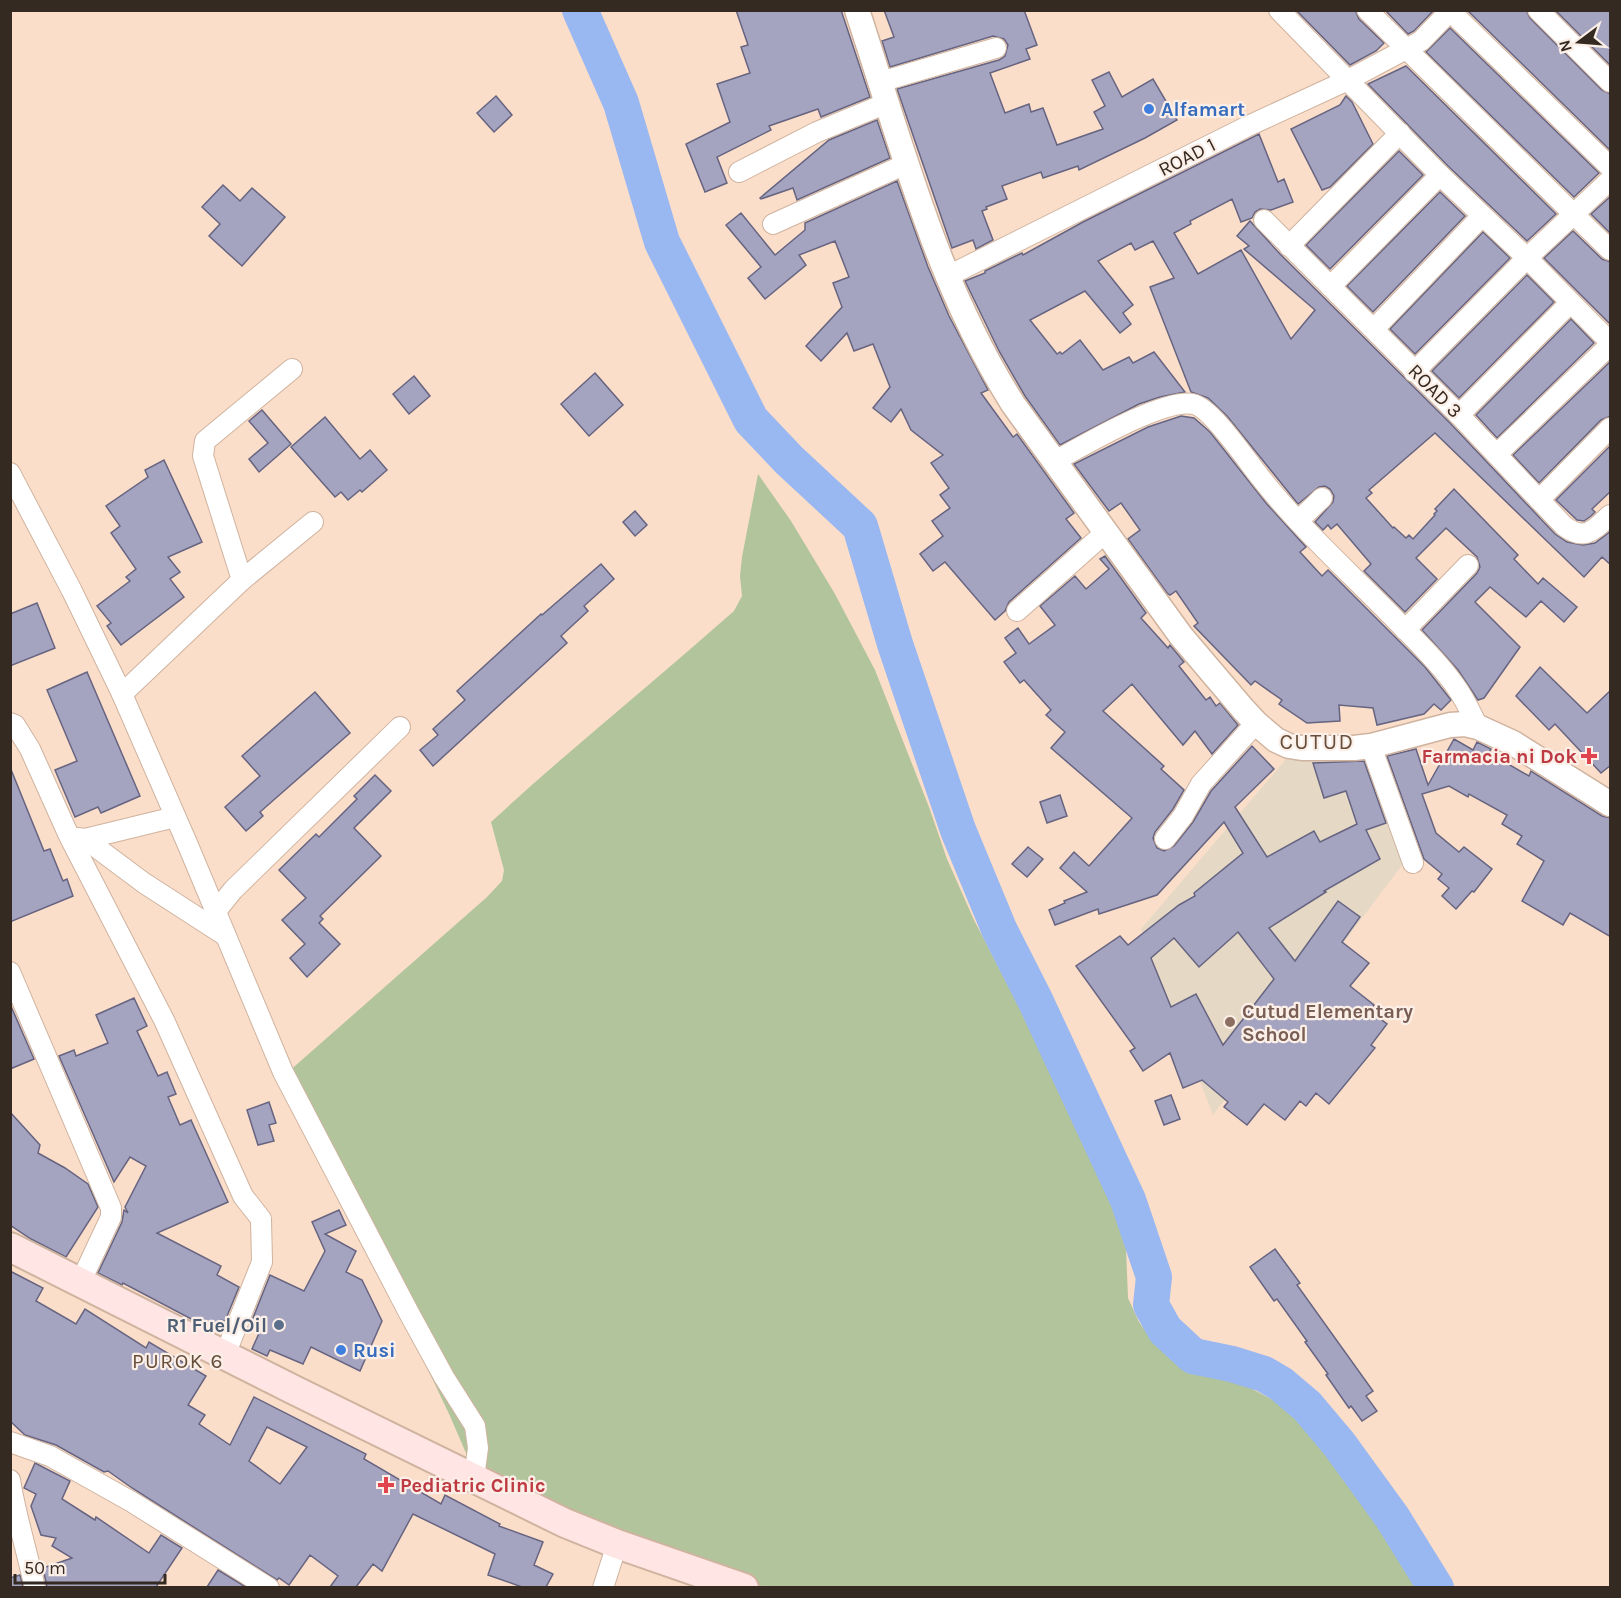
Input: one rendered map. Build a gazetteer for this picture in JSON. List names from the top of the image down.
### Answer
{
  "streets": {
    "street": ["ROAD 1", "ROAD 3"]
  },
  "districts": ["CUTUD", "PUROK 6"],
  "places": {
    "other": [
      "Alfamart",
      "Cutud Elementary School",
      "R1 Fuel/Oil",
      "Rusi"
    ],
    "health": ["Farmacia ni Dok", "Pediatric Clinic"]
  },
  "scale_bar": "50 m",
  "north": "left"
}
